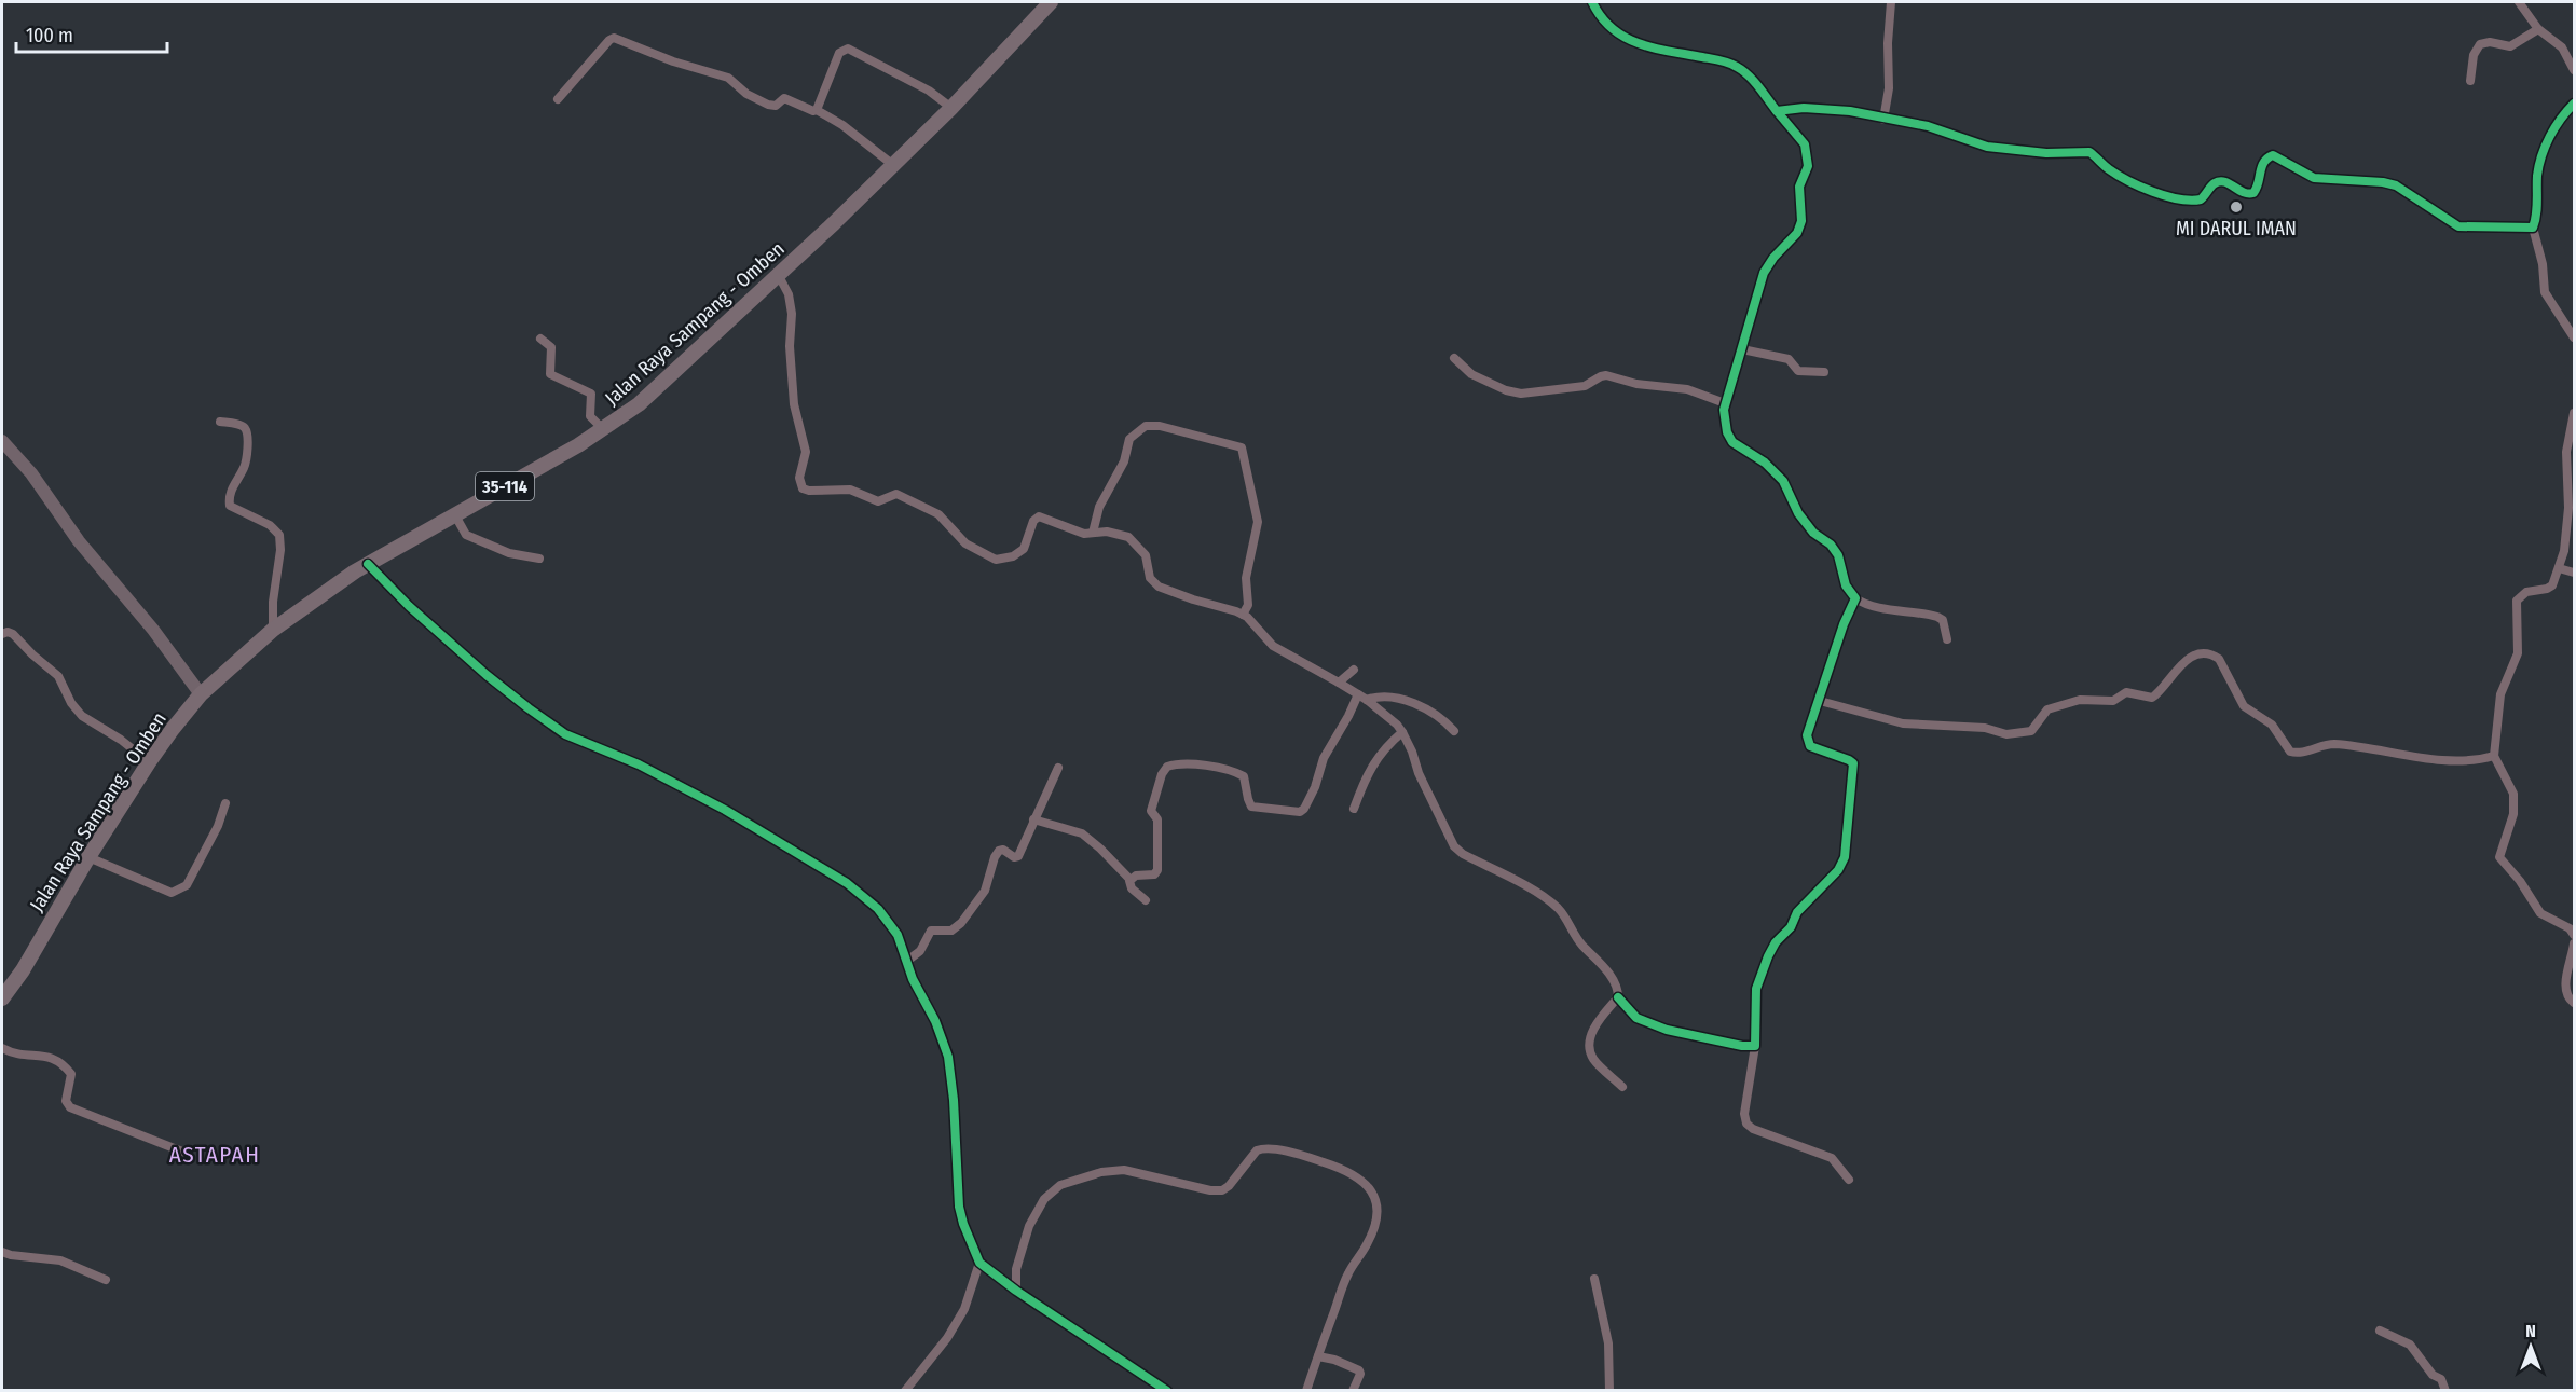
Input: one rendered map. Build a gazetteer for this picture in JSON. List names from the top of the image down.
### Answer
{
  "streets": {
    "main road": ["Jalan Raya Sampang - Omben", "35-114"]
  },
  "districts": ["ASTAPAH"],
  "places": ["MI DARUL IMAN"],
  "scale_bar": "100 m",
  "north": "top"
}
